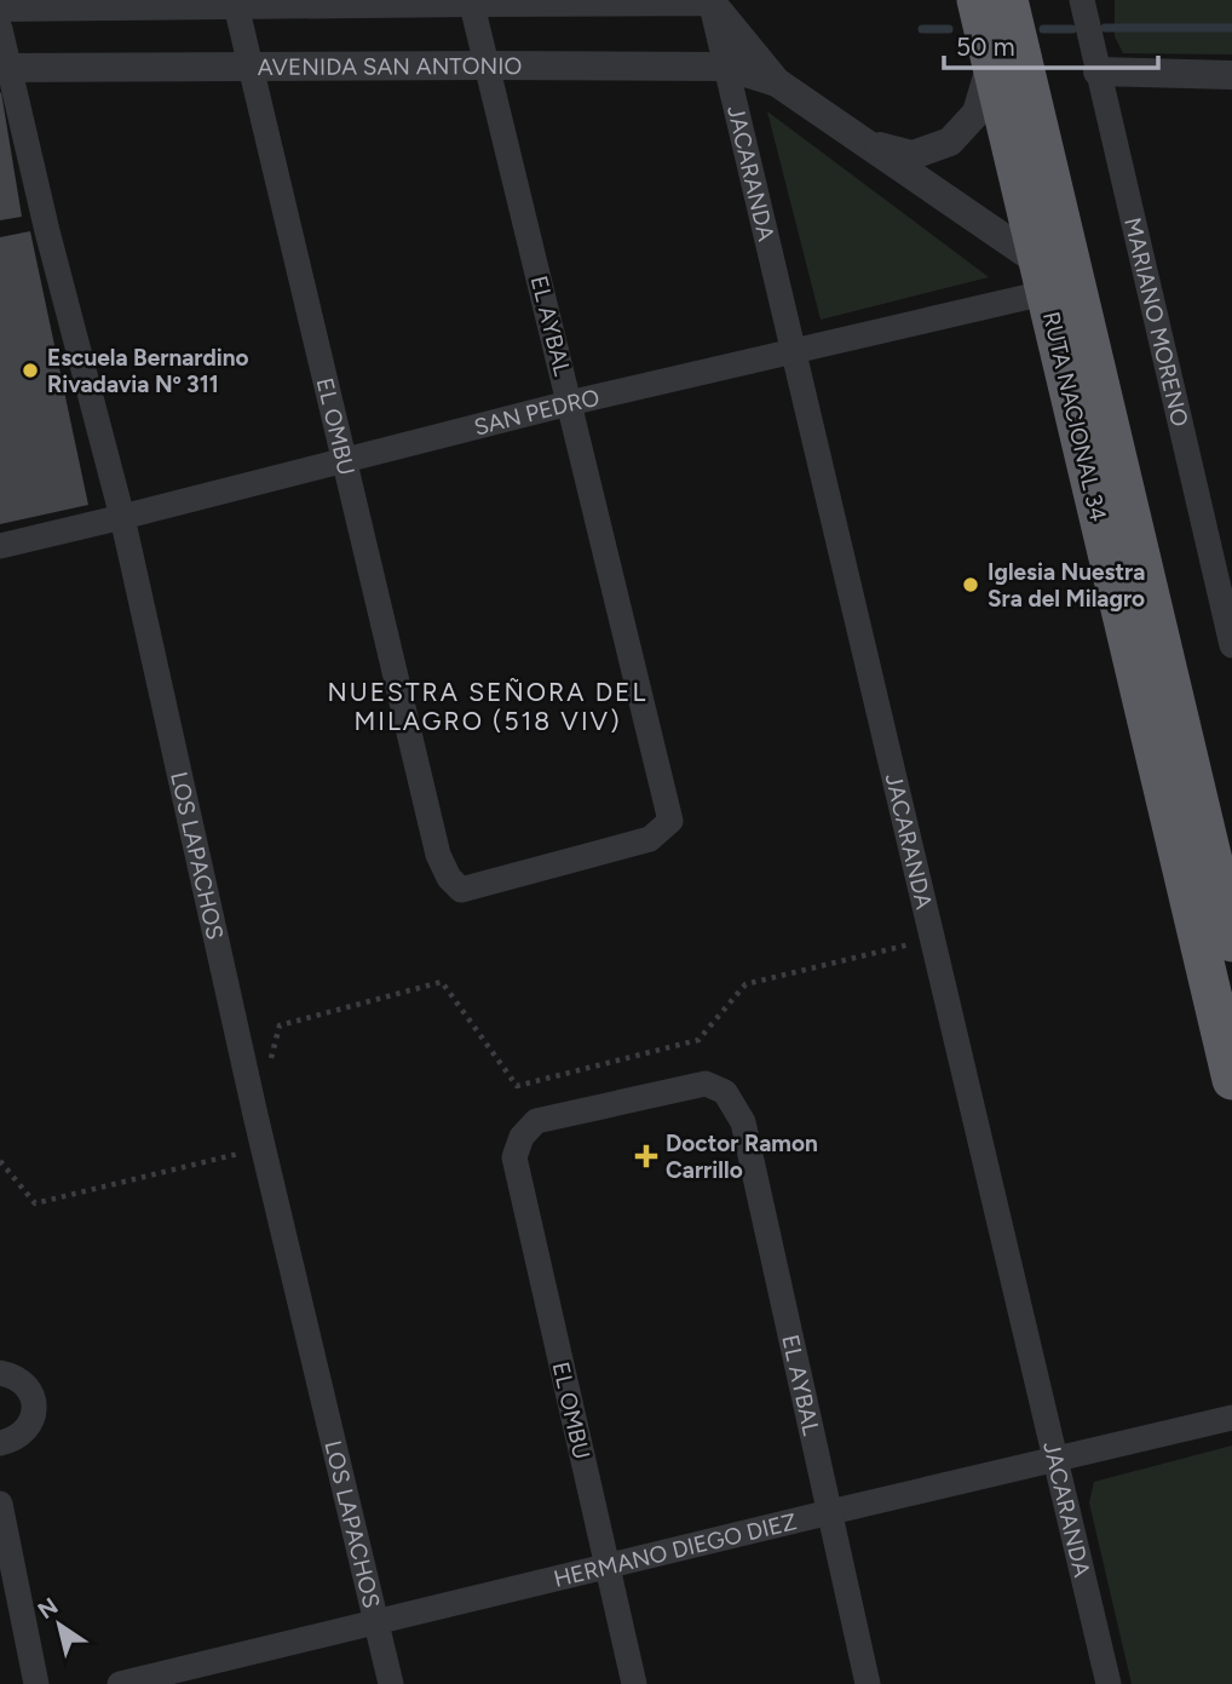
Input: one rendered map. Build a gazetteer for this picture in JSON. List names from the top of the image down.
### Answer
{
  "streets": {
    "highway": ["RUTA NACIONAL 34"],
    "street": [
      "AVENIDA SAN ANTONIO",
      "JACARANDA",
      "MARIANO MORENO",
      "EL AYBAL",
      "SAN PEDRO",
      "EL OMBU",
      "LOS LAPACHOS",
      "HERMANO DIEGO DIEZ"
    ]
  },
  "crossings": [
    ["AVENIDA SAN ANTONIO", "JACARANDA"],
    ["AVENIDA SAN ANTONIO", "EL AYBAL"],
    ["AVENIDA SAN ANTONIO", "SAN PEDRO"],
    ["AVENIDA SAN ANTONIO", "RUTA NACIONAL 34"],
    ["AVENIDA SAN ANTONIO", "EL OMBU"],
    ["AVENIDA SAN ANTONIO", "LOS LAPACHOS"],
    ["JACARANDA", "SAN PEDRO"],
    ["JACARANDA", "HERMANO DIEGO DIEZ"],
    ["EL AYBAL", "SAN PEDRO"],
    ["EL AYBAL", "EL OMBU"],
    ["EL AYBAL", "HERMANO DIEGO DIEZ"],
    ["SAN PEDRO", "RUTA NACIONAL 34"],
    ["SAN PEDRO", "EL OMBU"],
    ["SAN PEDRO", "LOS LAPACHOS"],
    ["EL OMBU", "HERMANO DIEGO DIEZ"],
    ["LOS LAPACHOS", "HERMANO DIEGO DIEZ"]
  ],
  "districts": ["NUESTRA SEÑORA DEL MILAGRO (518 VIV)"],
  "places": {
    "other": ["Escuela Bernardino Rivadavia Nº 311", "Iglesia Nuestra Sra del Milagro"],
    "health": ["Doctor Ramon Carrillo"]
  },
  "scale_bar": "50 m",
  "north": "top left"
}
